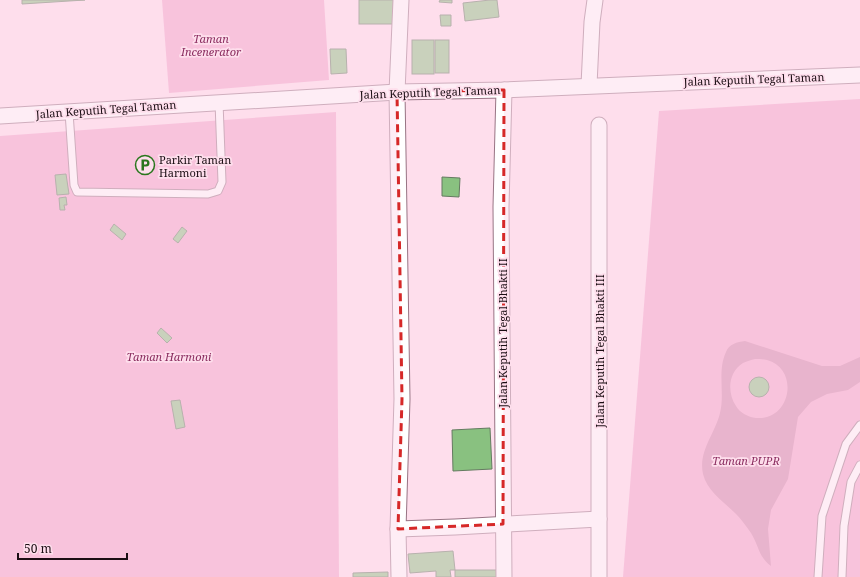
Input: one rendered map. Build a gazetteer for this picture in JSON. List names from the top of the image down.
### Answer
{
  "streets": {
    "street": ["Jalan Keputih Tegal Taman", "Jalan Keputih Tegal Bhakti II", "Jalan Keputih Tegal Bhakti III"]
  },
  "crossings": [
    ["Jalan Keputih Tegal Taman", "Jalan Keputih Tegal Bhakti II"]
  ],
  "parks": ["Taman Incenerator", "Taman Harmoni", "Taman PUPR"],
  "places": {
    "parking": ["Parkir Taman Harmoni"]
  },
  "scale_bar": "50 m"
}
